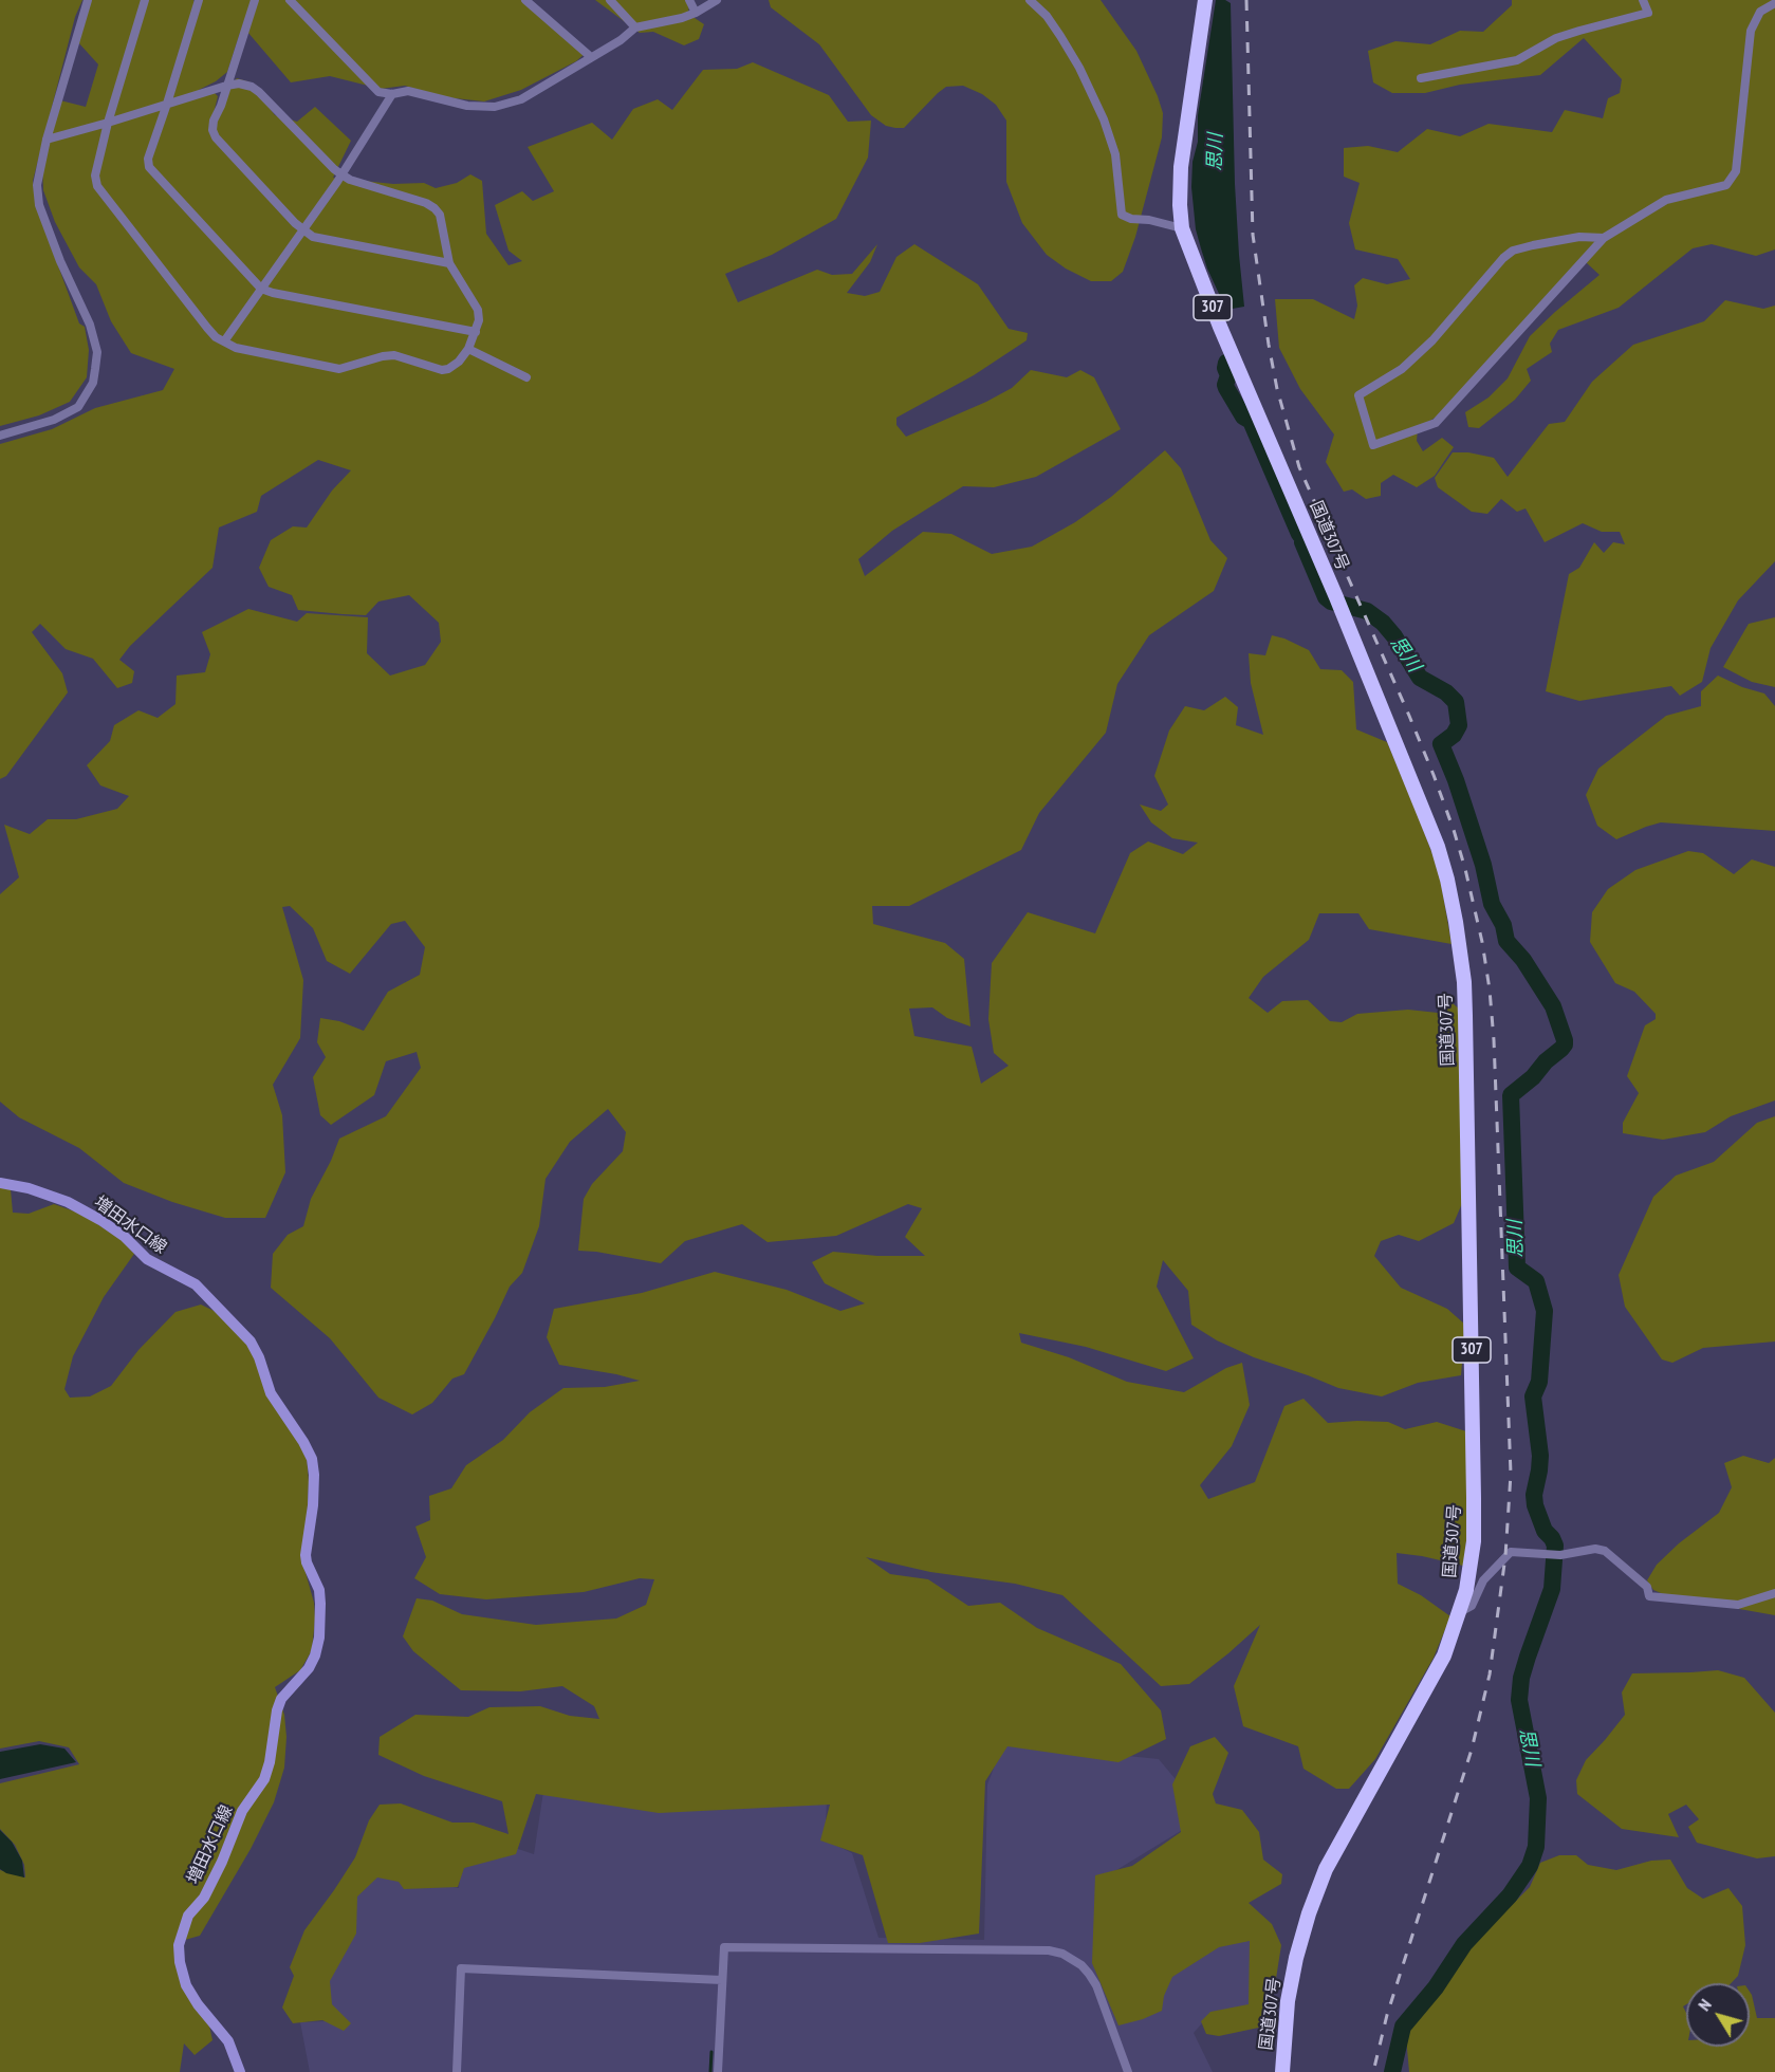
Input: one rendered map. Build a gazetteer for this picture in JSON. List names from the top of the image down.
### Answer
{
  "streets": {
    "highway": ["307", "国道307号"],
    "main road": ["増田水口線"]
  },
  "water": ["思川"],
  "north": "top left"
}
